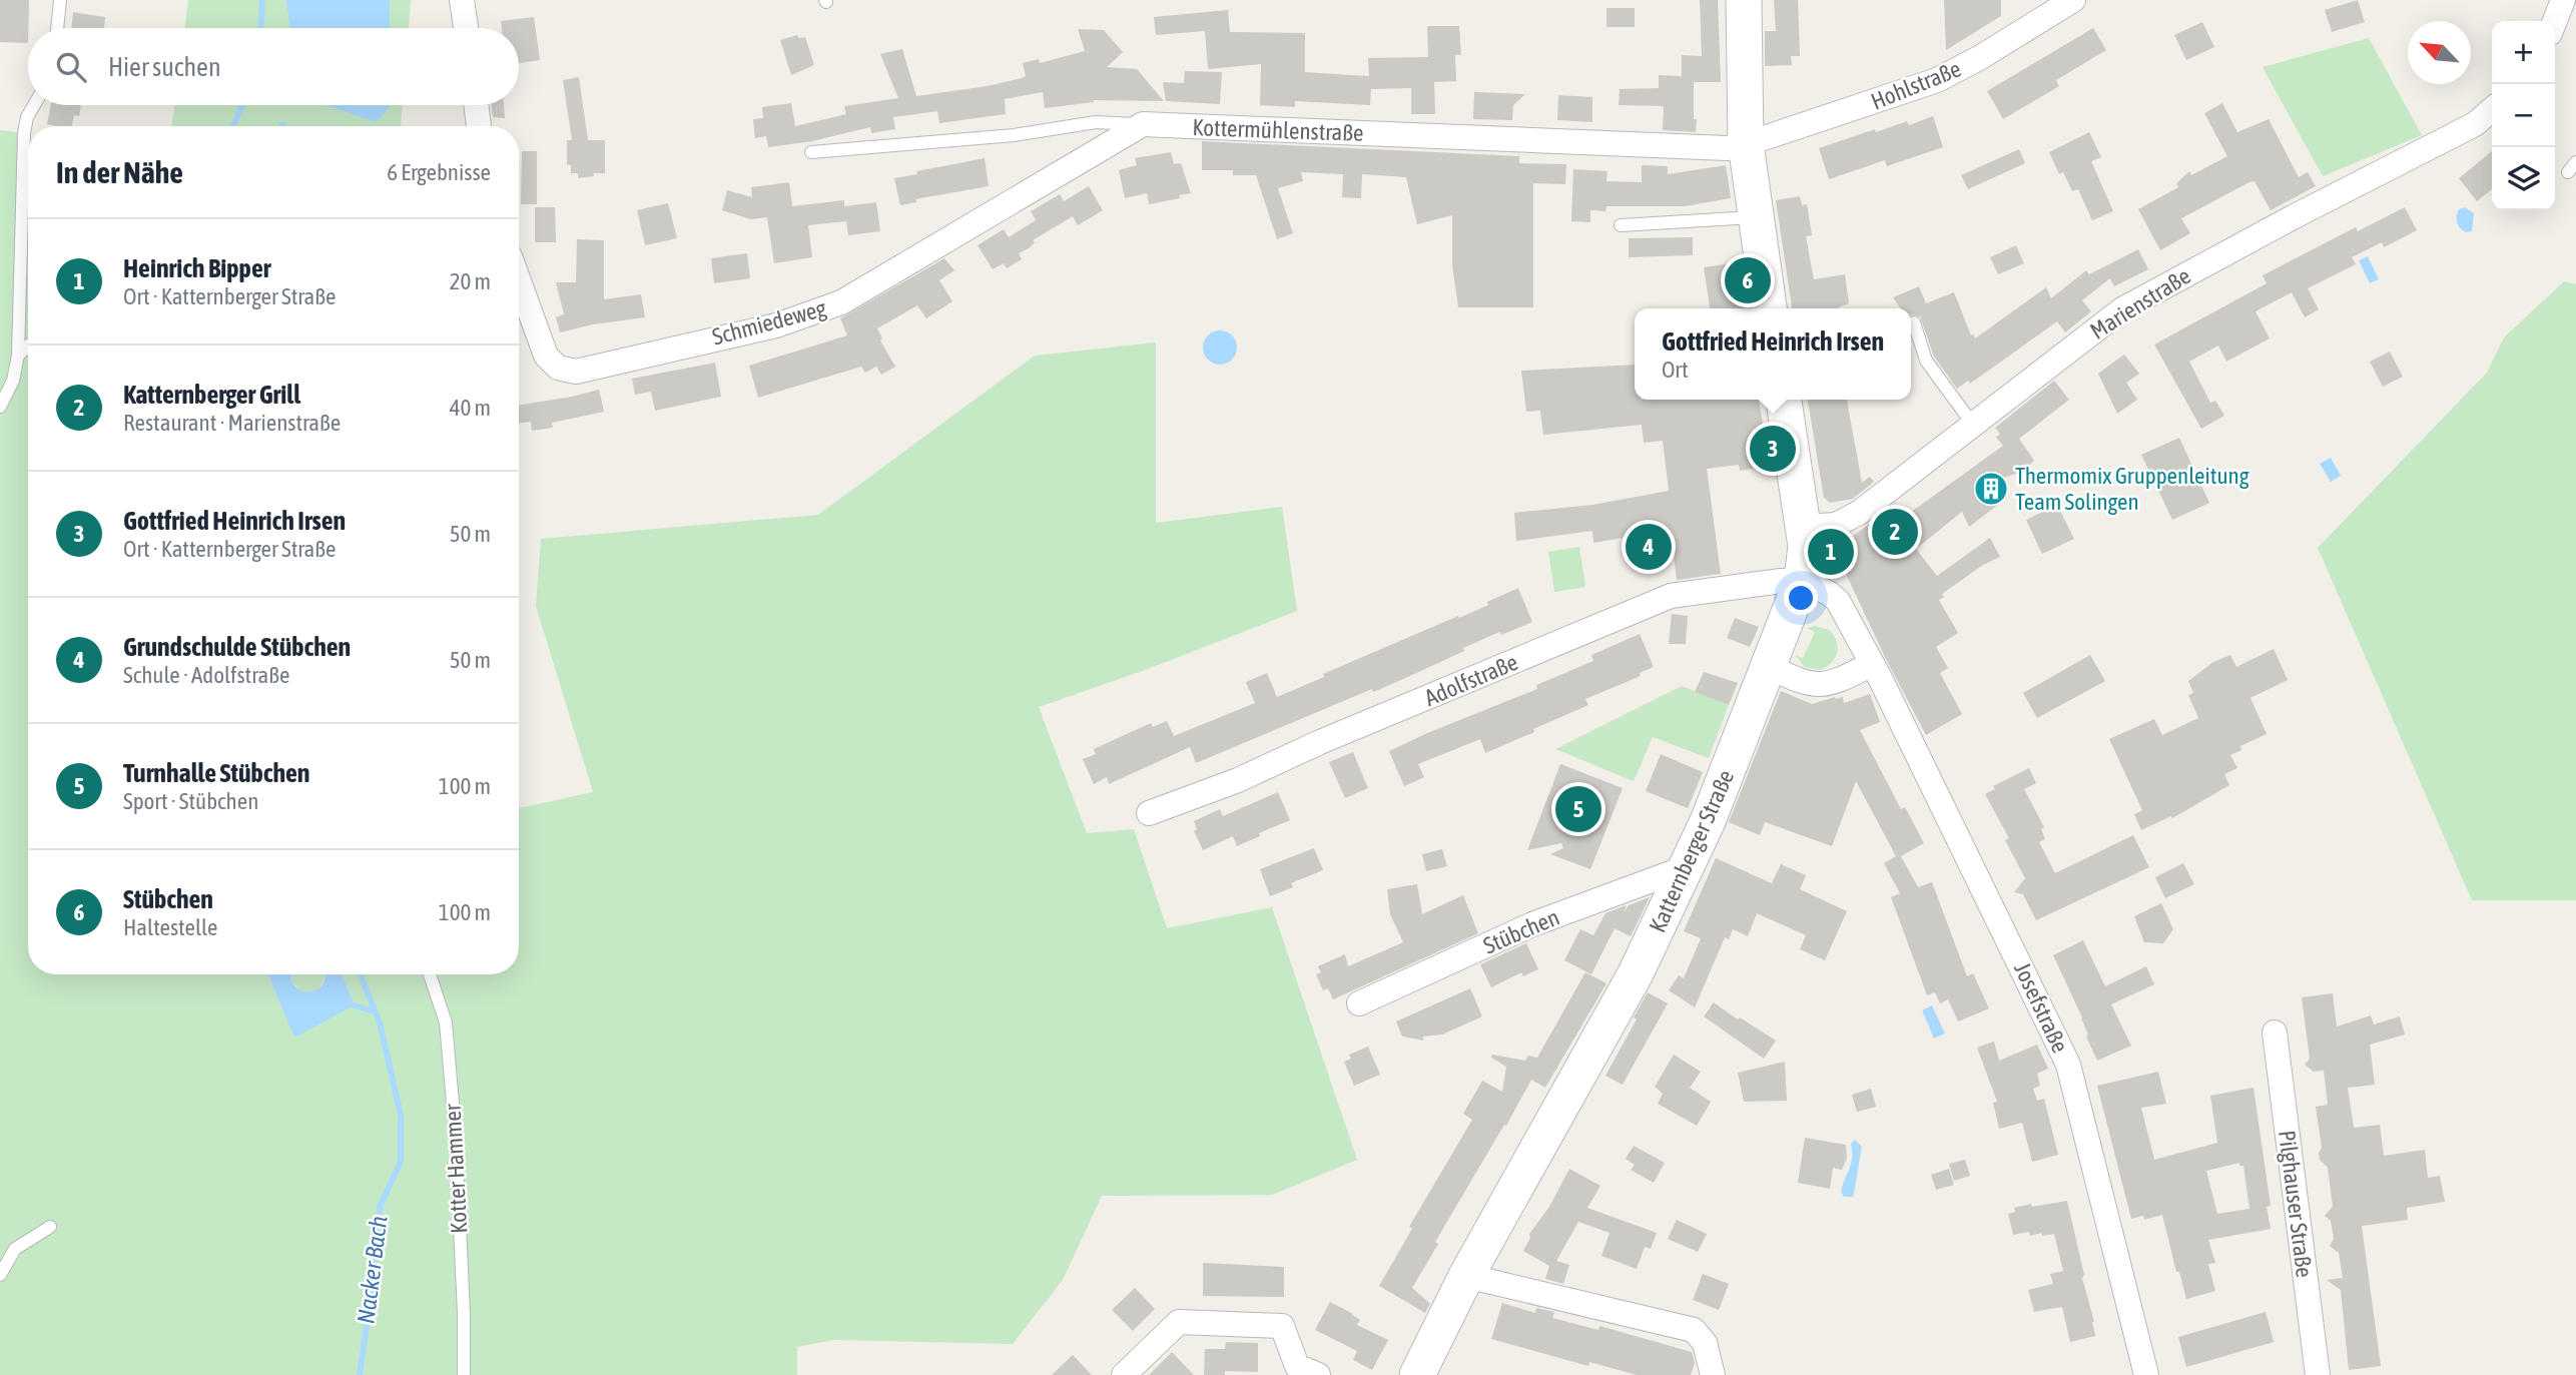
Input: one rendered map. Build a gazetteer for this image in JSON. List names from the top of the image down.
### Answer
{
  "streets": {
    "street": [
      "Hohlstraße",
      "Kottermühlenstraße",
      "Marienstraße",
      "Schmiedeweg",
      "Adolfstraße",
      "Katternberger Straße",
      "Stübchen",
      "Josefstraße",
      "Pilghauser Straße"
    ],
    "lane": ["Kotter Hammer"]
  },
  "crossings": [
    ["Hohlstraße", "Kottermühlenstraße"],
    ["Kottermühlenstraße", "Schmiedeweg"],
    ["Marienstraße", "Katternberger Straße"],
    ["Adolfstraße", "Katternberger Straße"],
    ["Adolfstraße", "Josefstraße"],
    ["Katternberger Straße", "Stübchen"],
    ["Katternberger Straße", "Josefstraße"]
  ],
  "water": ["Nacker Bach"],
  "places": {
    "building": ["Thermomix Gruppenleitung Team Solingen"]
  },
  "north": "top left",
  "page": {
    "map_buttons": ["+", "−"],
    "search": "Hier suchen",
    "heading": ["In der Nähe", "6 Ergebnisse"],
    "list": [
      {
        "mark": "1",
        "name": "Heinrich Bipper",
        "note": "Ort · Katternberger Straße",
        "value": "20 m"
      },
      {
        "mark": "2",
        "name": "Katternberger Grill",
        "note": "Restaurant · Marienstraße",
        "value": "40 m"
      },
      {
        "mark": "3",
        "name": "Gottfried Heinrich Irsen",
        "note": "Ort · Katternberger Straße",
        "value": "50 m"
      },
      {
        "mark": "4",
        "name": "Grundschulde Stübchen",
        "note": "Schule · Adolfstraße",
        "value": "50 m"
      },
      {
        "mark": "5",
        "name": "Turnhalle Stübchen",
        "note": "Sport · Stübchen",
        "value": "100 m"
      },
      {
        "mark": "6",
        "name": "Stübchen",
        "note": "Haltestelle",
        "value": "100 m"
      }
    ],
    "pins": [
      "6",
      "3",
      "2",
      "4",
      "1",
      "5"
    ],
    "popup": ["Gottfried Heinrich Irsen", "Ort"]
  }
}
